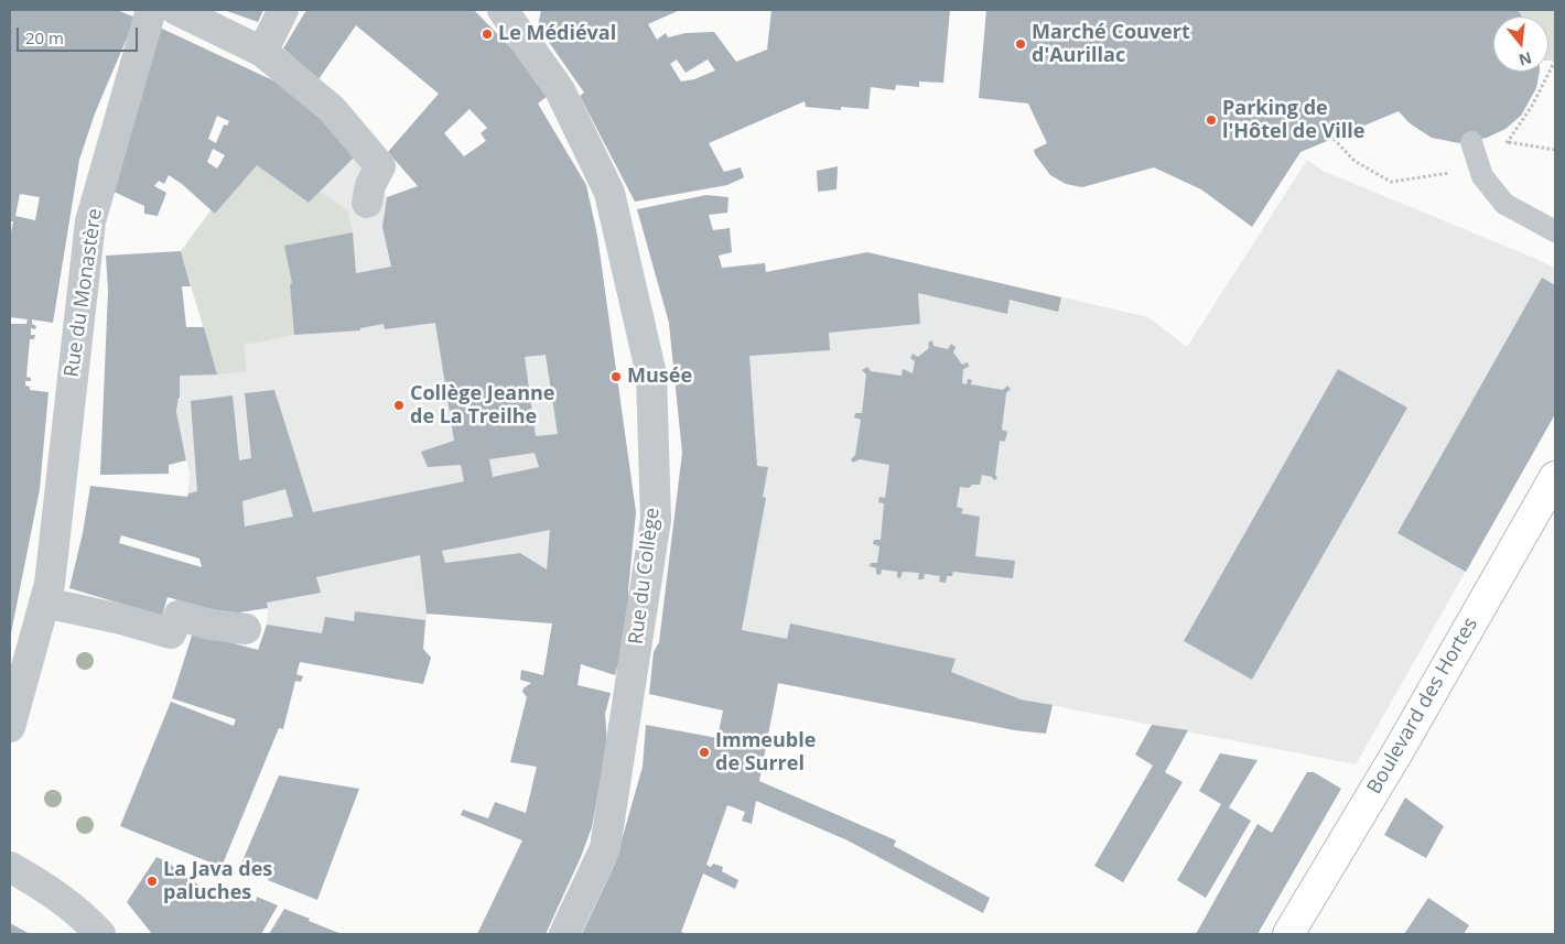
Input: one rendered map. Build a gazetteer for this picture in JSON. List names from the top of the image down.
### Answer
{
  "streets": {
    "main road": ["Boulevard des Hortes"],
    "street": ["Rue du Monastère", "Rue du Collège"]
  },
  "places": [
    "Le Médiéval",
    "Marché Couvert d'Aurillac",
    "Parking de l'Hôtel de Ville",
    "Musée",
    "Collège Jeanne de La Treilhe",
    "Immeuble de Surrel",
    "La Java des paluches"
  ],
  "scale_bar": "20 m",
  "north": "bottom"
}
